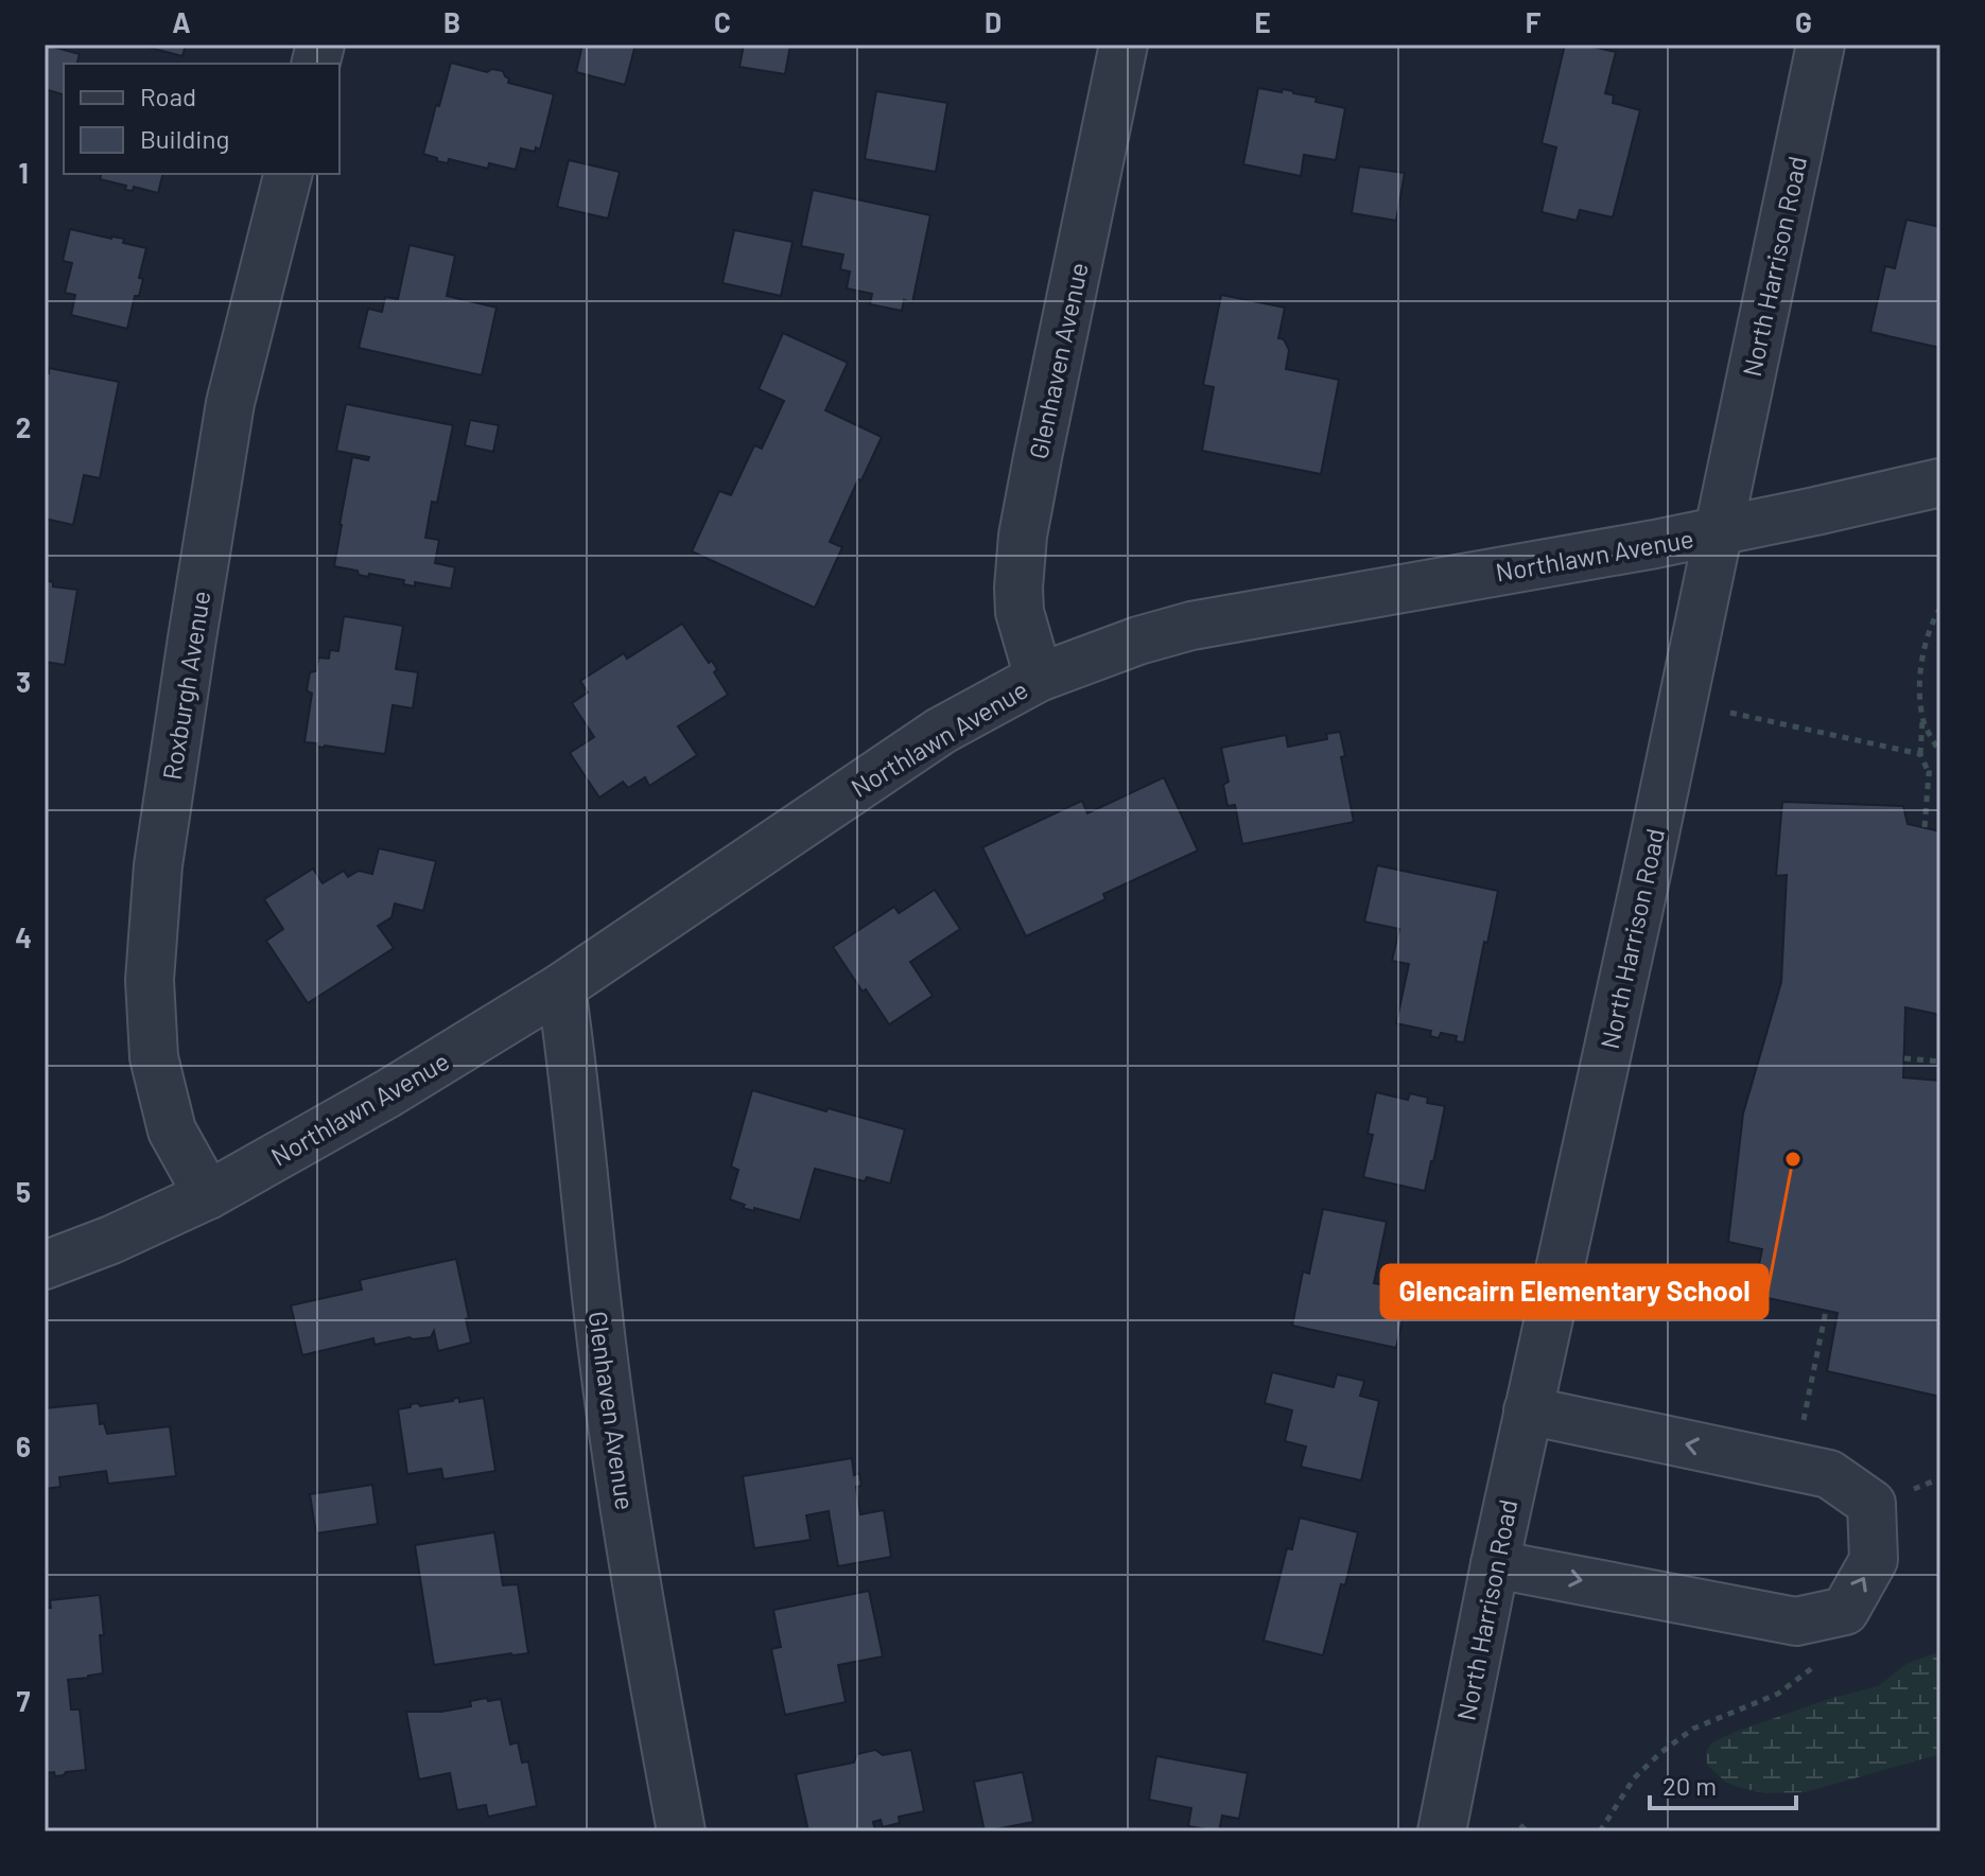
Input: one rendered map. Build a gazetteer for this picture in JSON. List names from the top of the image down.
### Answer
{
  "streets": {
    "street": [
      "North Harrison Road",
      "Glenhaven Avenue",
      "Northlawn Avenue",
      "Roxburgh Avenue"
    ]
  },
  "crossings": [
    ["North Harrison Road", "Northlawn Avenue"],
    ["Glenhaven Avenue", "Northlawn Avenue"],
    ["Northlawn Avenue", "Roxburgh Avenue"]
  ],
  "places": ["Glencairn Elementary School"],
  "legend": ["Road", "Building"],
  "scale_bar": "20 m",
  "grid": {
    "columns": [
      "A",
      "B",
      "C",
      "D",
      "E",
      "F",
      "G"
    ],
    "rows": [
      "1",
      "2",
      "3",
      "4",
      "5",
      "6",
      "7"
    ]
  }
}
